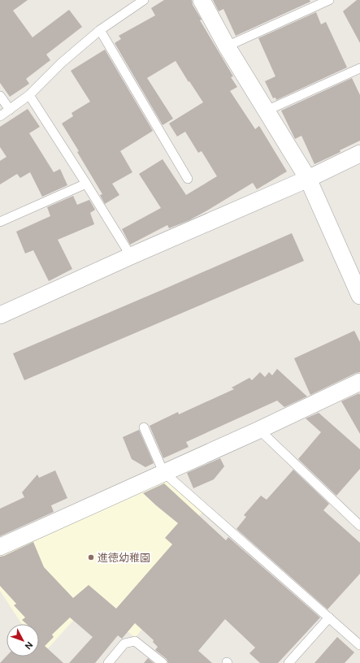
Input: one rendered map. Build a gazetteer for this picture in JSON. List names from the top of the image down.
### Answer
{
  "places": ["進徳幼稚園"],
  "north": "bottom right"
}
